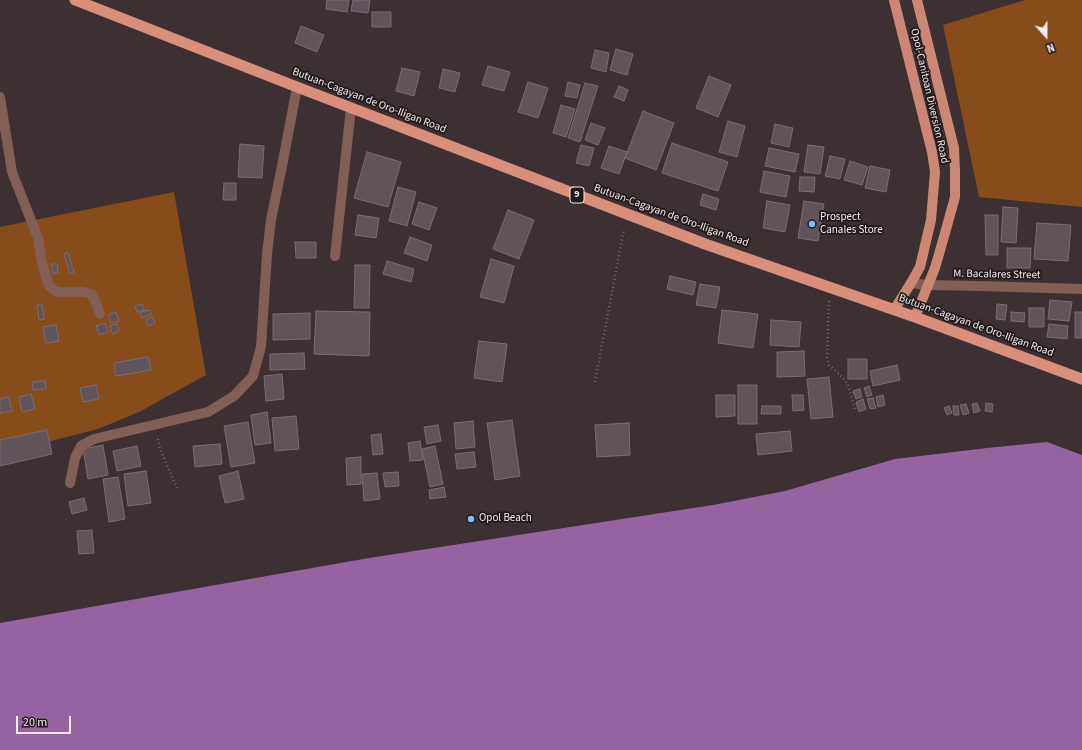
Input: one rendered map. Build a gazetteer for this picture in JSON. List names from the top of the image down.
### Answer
{
  "streets": {
    "highway": ["Butuan-Cagayan de Oro-Iligan Road", "9"],
    "main road": ["Opol-Canitoan Diversion Road"],
    "street": ["M. Bacalares Street"]
  },
  "crossings": [
    ["Opol-Canitoan Diversion Road", "Butuan-Cagayan de Oro-Iligan Road"],
    ["Opol-Canitoan Diversion Road", "M. Bacalares Street"]
  ],
  "places": ["Prospect Canales Store", "Opol Beach"],
  "scale_bar": "20 m",
  "north": "bottom"
}
